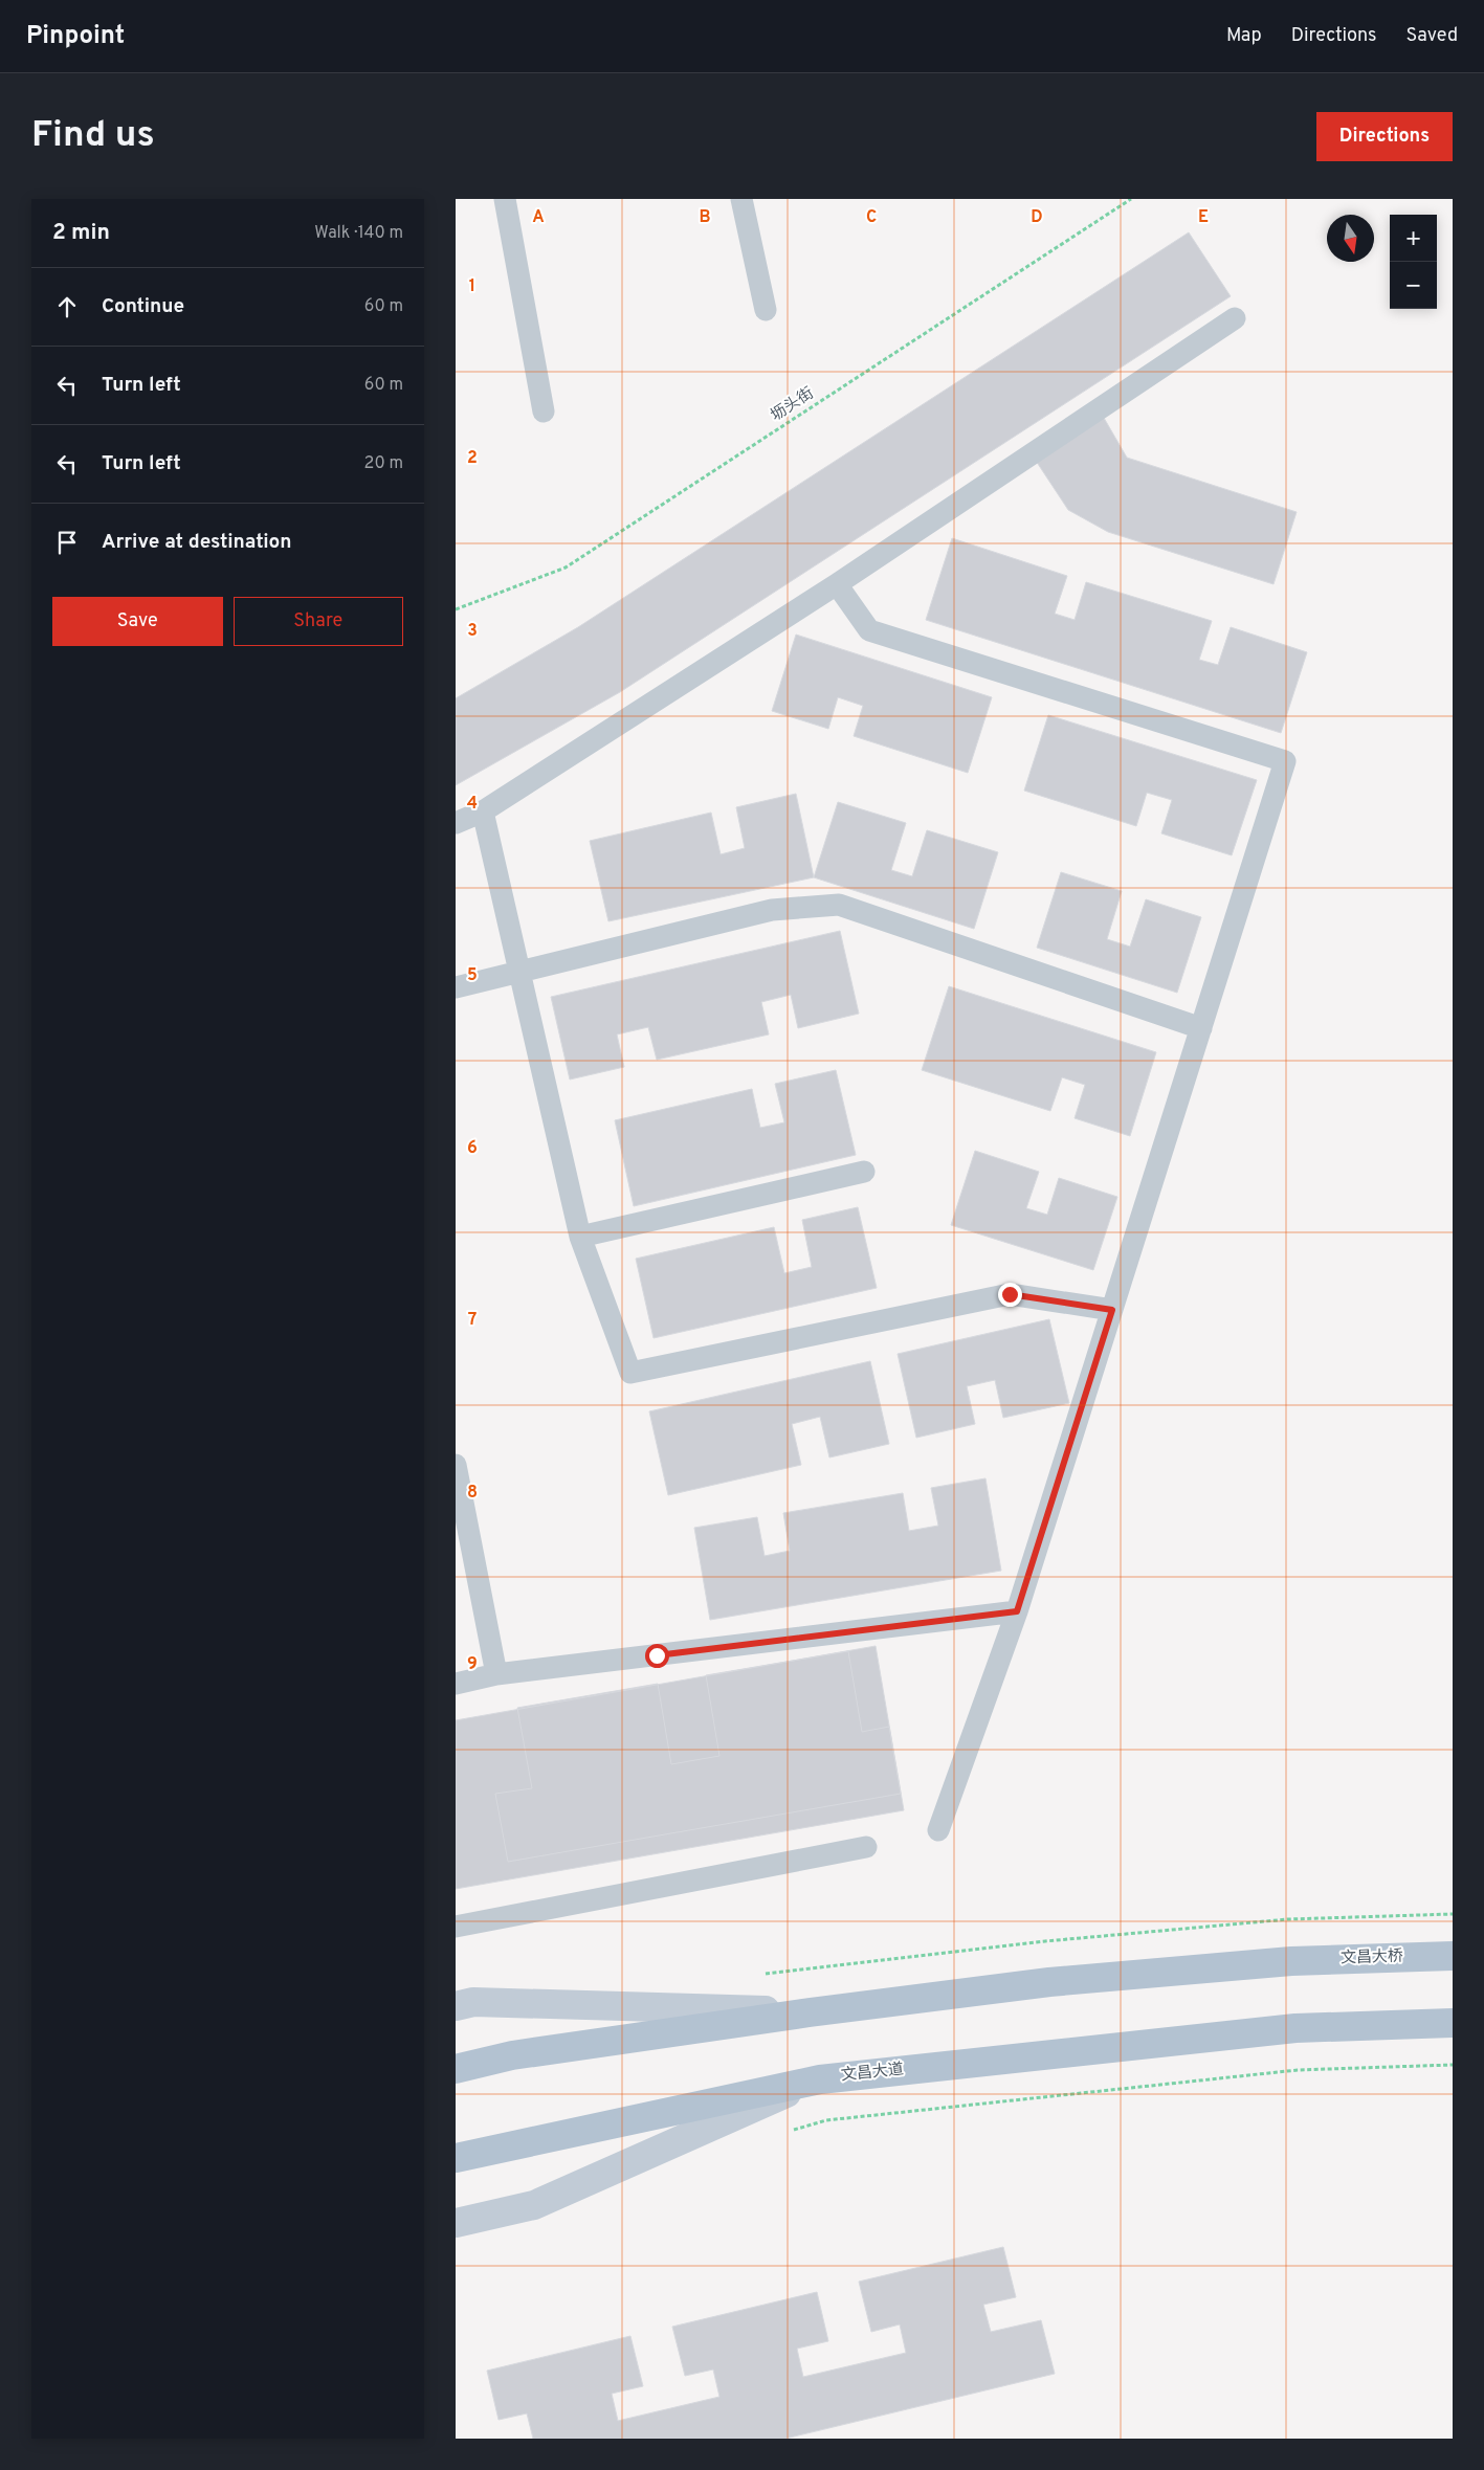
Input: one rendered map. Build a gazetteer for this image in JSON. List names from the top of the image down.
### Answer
{
  "streets": {
    "main road": ["文昌大桥", "文昌大道"],
    "path": ["坜头街"]
  },
  "north": "bottom",
  "page": {
    "header": "Pinpoint",
    "nav": ["Map", "Directions", "Saved"],
    "buttons": [
      "Directions",
      ["Save", "Share"]
    ],
    "title": "Find us",
    "heading": ["2 min", "Walk · 140 m"],
    "map_buttons": ["+", "−"],
    "list": [
      ["Continue", "60 m"],
      ["Turn left", "60 m"],
      ["Turn left", "20 m"],
      "Arrive at destination"
    ]
  },
  "grid": {
    "columns": [
      "A",
      "B",
      "C",
      "D",
      "E"
    ],
    "rows": [
      "1",
      "2",
      "3",
      "4",
      "5",
      "6",
      "7",
      "8",
      "9"
    ]
  }
}
